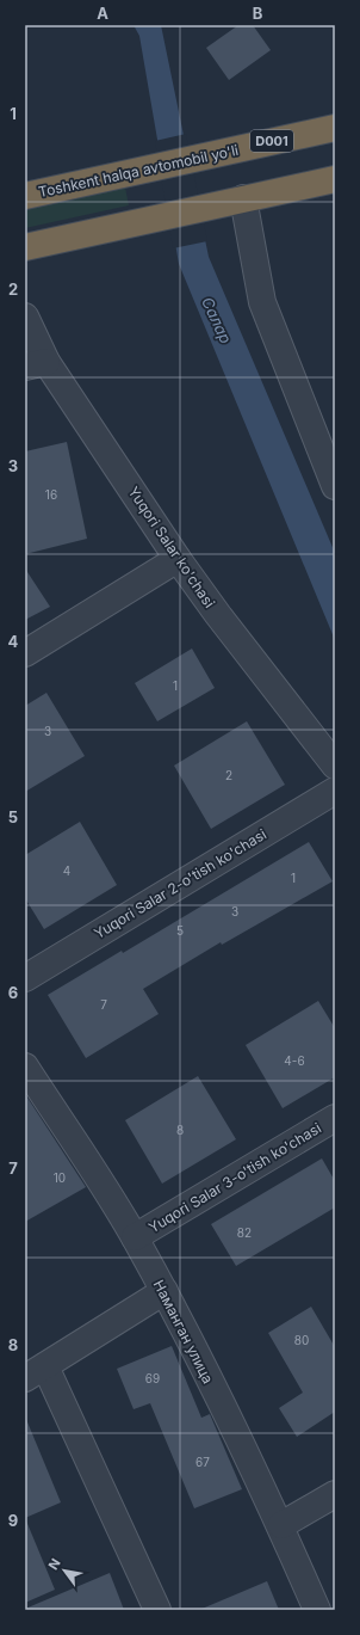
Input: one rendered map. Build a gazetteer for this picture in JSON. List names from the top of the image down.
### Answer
{
  "streets": {
    "highway": ["D001", "Toshkent halqa avtomobil yo'li"],
    "street": [
      "Yuqori Salar ko'chasi",
      "Yuqori Salar 2-o'tish ko'chasi",
      "Yuqori Salar 3-o'tish ko'chasi",
      "Наманган улица"
    ]
  },
  "crossings": [
    ["Yuqori Salar 3-o'tish ko'chasi", "Наманган улица"]
  ],
  "water": ["Салар"],
  "house_numbers": [
    "16",
    "1",
    "3",
    "2",
    "4",
    "1",
    "3",
    "5",
    "7",
    "4-6",
    "8",
    "10",
    "82",
    "80",
    "69",
    "67"
  ],
  "north": "top left",
  "grid": {
    "columns": ["A", "B"],
    "rows": [
      "1",
      "2",
      "3",
      "4",
      "5",
      "6",
      "7",
      "8",
      "9"
    ]
  }
}
